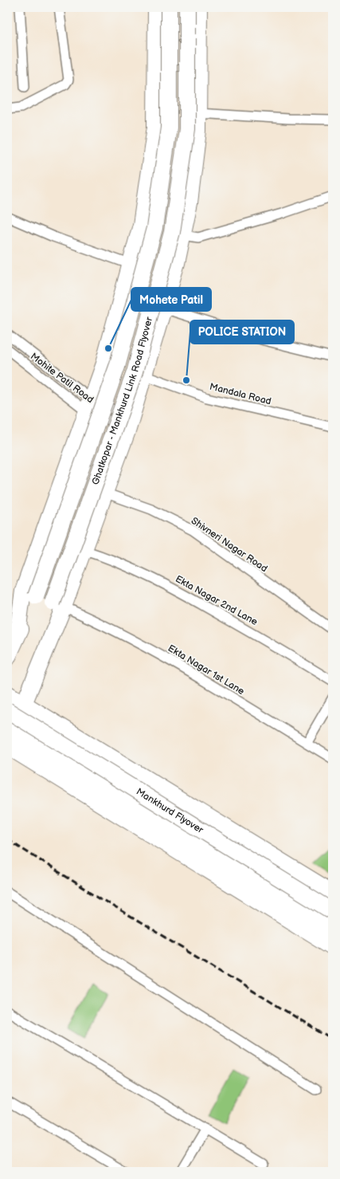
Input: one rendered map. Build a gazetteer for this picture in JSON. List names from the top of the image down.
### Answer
{
  "streets": {
    "highway": ["Ghatkopar - Mankhurd Link Road Flyover", "Mankhurd Flyover"],
    "street": [
      "Mohite Patil Road",
      "Mandala Road",
      "Shivneri Nagar Road",
      "Ekta Nagar 2nd Lane",
      "Ekta Nagar 1st Lane"
    ]
  },
  "crossings": [
    ["Ghatkopar - Mankhurd Link Road Flyover", "Ekta Nagar 1st Lane"]
  ],
  "places": ["Mohete Patil", "POLICE STATION"]
}
